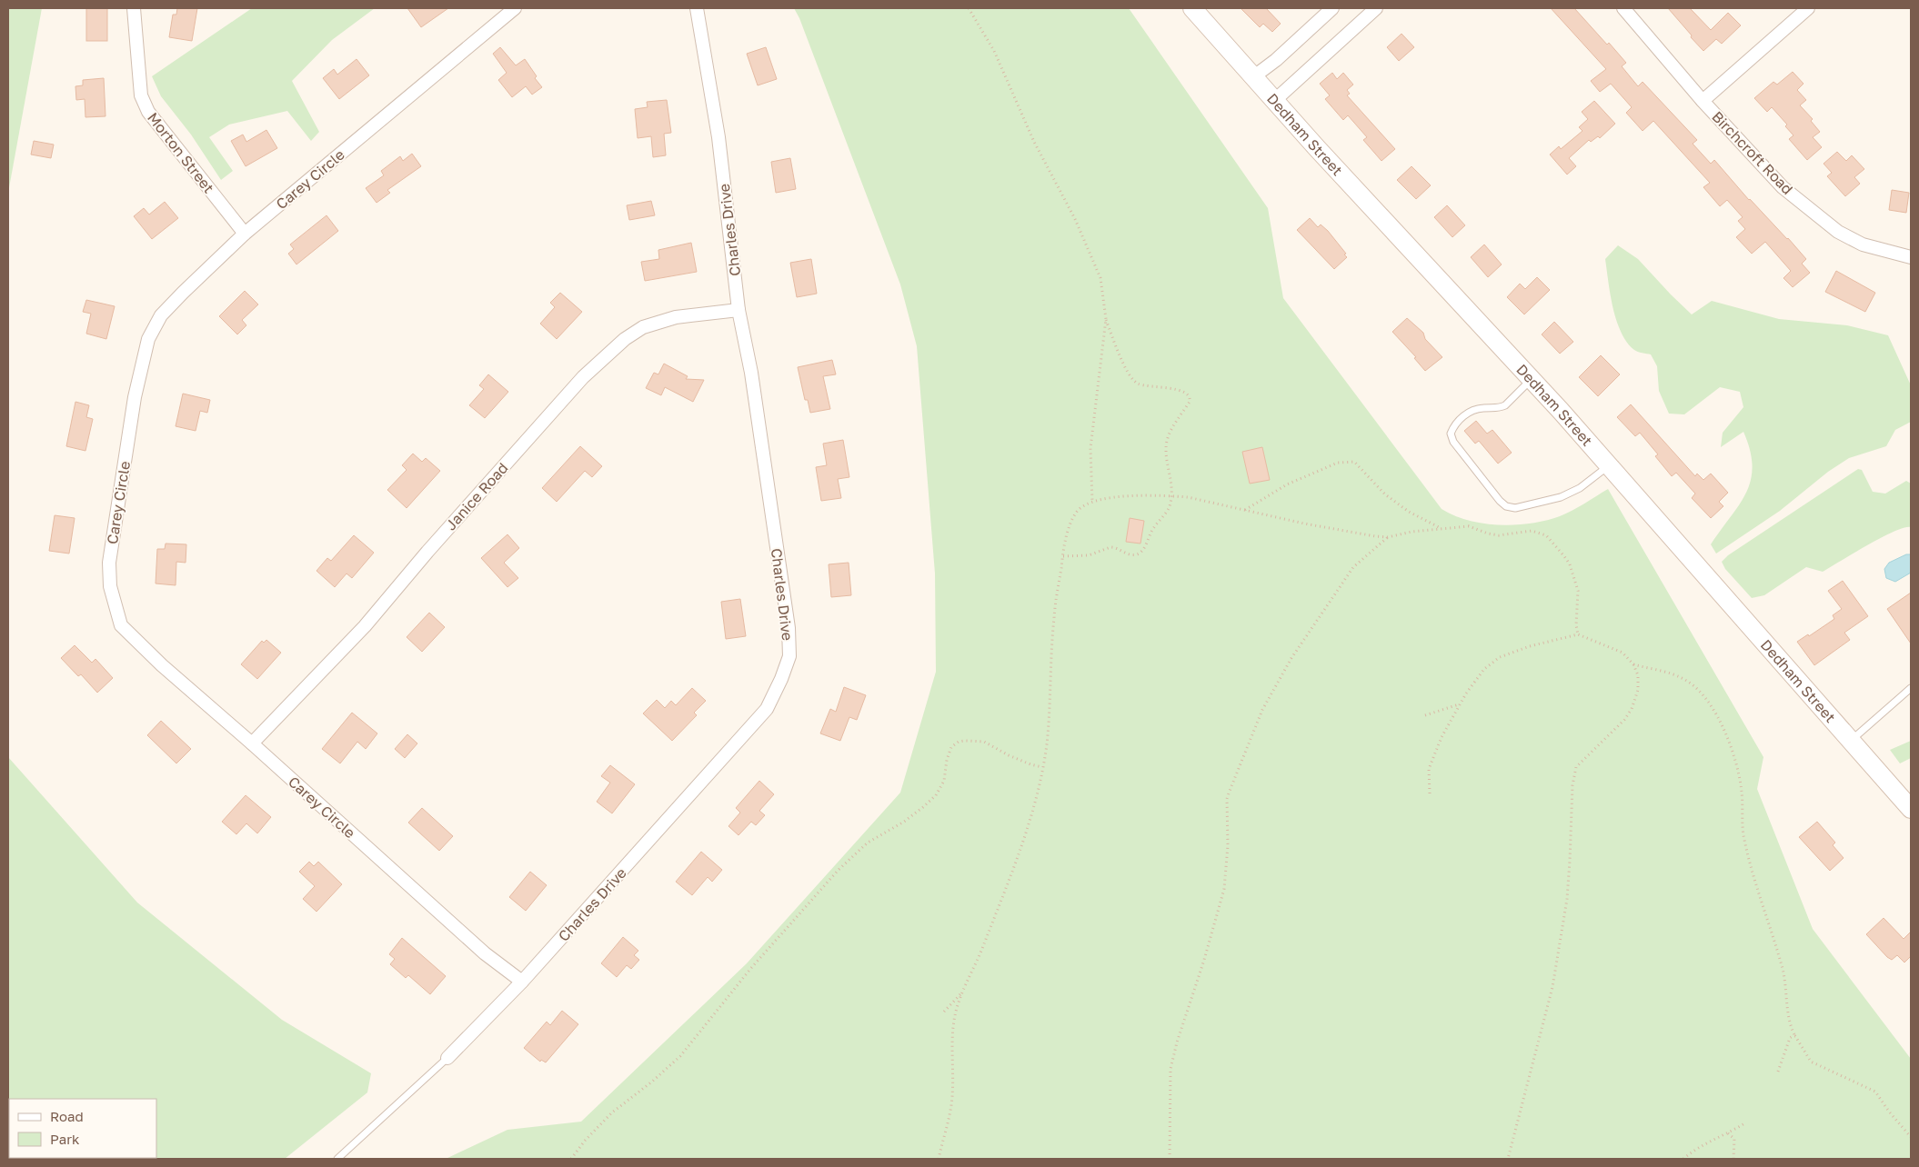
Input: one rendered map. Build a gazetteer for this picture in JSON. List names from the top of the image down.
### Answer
{
  "streets": {
    "main road": ["Dedham Street"],
    "street": [
      "Morton Street",
      "Birchcroft Road",
      "Carey Circle",
      "Charles Drive",
      "Janice Road"
    ]
  },
  "crossings": [
    ["Morton Street", "Carey Circle"],
    ["Carey Circle", "Charles Drive"],
    ["Carey Circle", "Janice Road"],
    ["Charles Drive", "Janice Road"]
  ],
  "legend": ["Road", "Park"]
}
